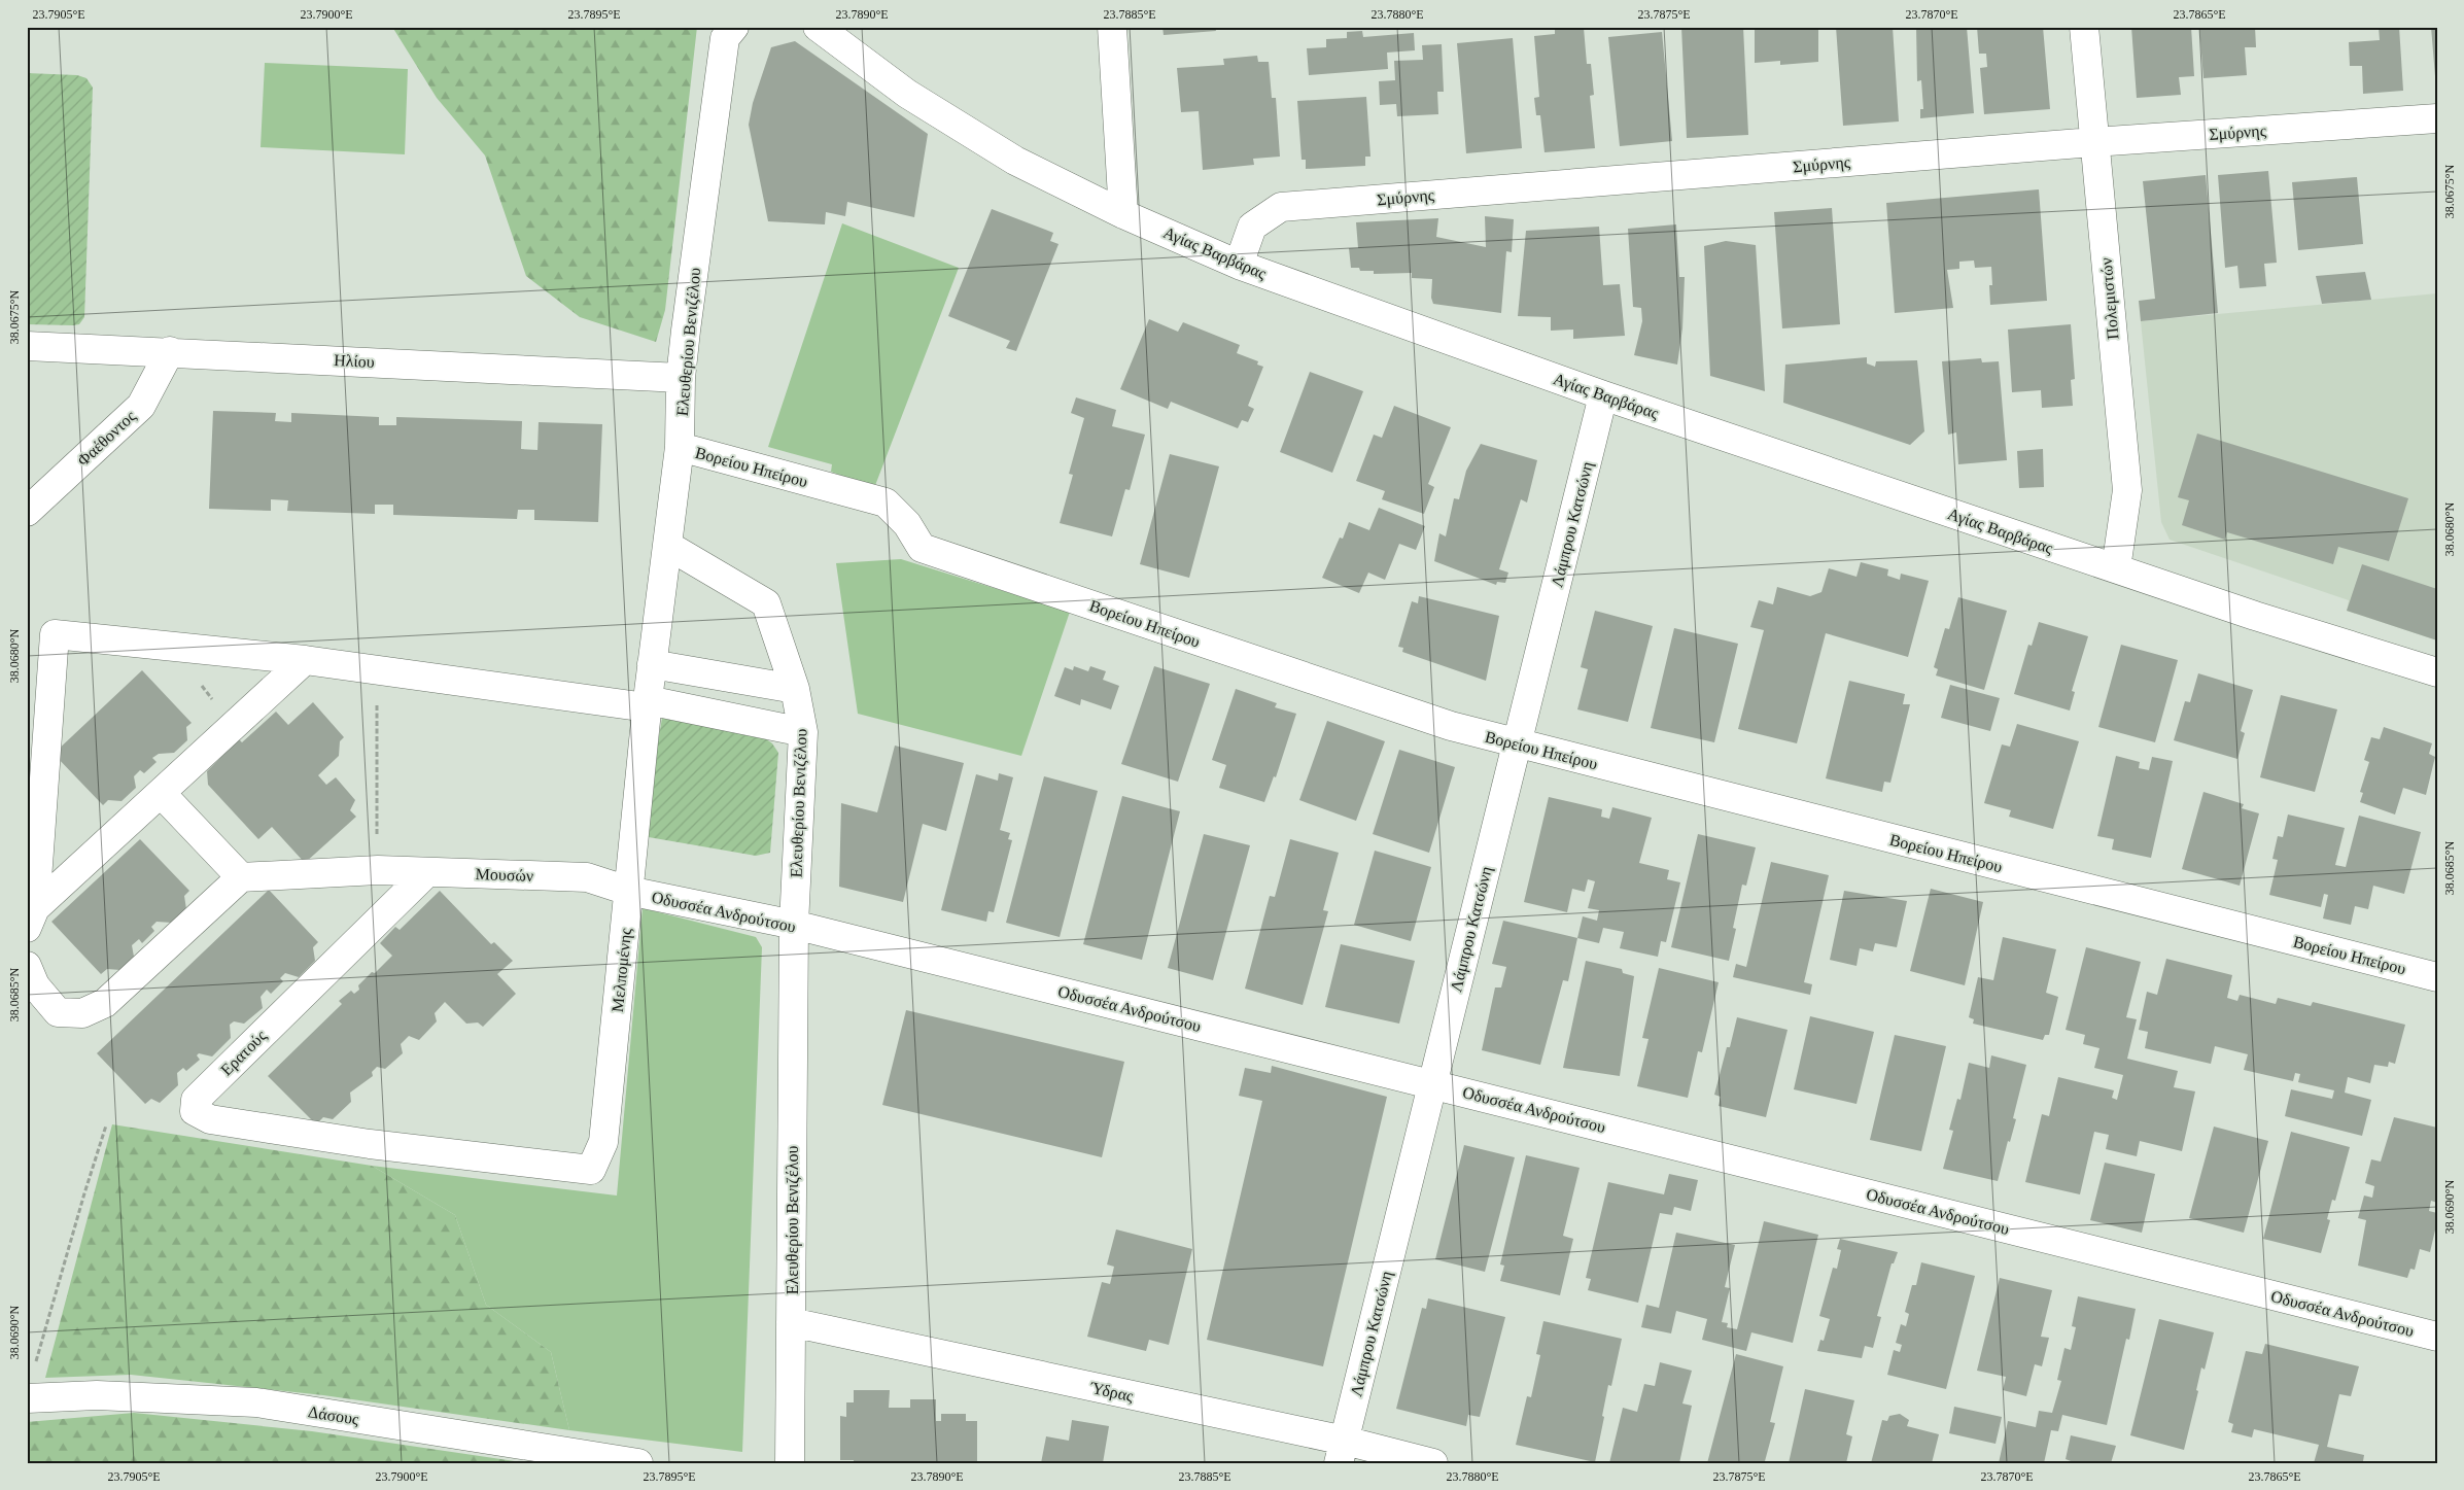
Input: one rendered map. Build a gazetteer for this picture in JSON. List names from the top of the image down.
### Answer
{
  "streets": {
    "street": [
      "Σμύρνης",
      "Αγίας Βαρβάρας",
      "Πολεμιστών",
      "Ελευθερίου Βενιζέλου",
      "Ηλίου",
      "Φαέθοντος",
      "Βορείου Ηπείρου",
      "Λάμπρου Κατσώνη",
      "Μουσών",
      "Οδυσσέα Ανδρούτσου",
      "Μελπομένης",
      "Ερατούς",
      "Ύδρας",
      "Δάσους"
    ]
  },
  "crossings": [
    ["Σμύρνης", "Αγίας Βαρβάρας"],
    ["Σμύρνης", "Πολεμιστών"],
    ["Αγίας Βαρβάρας", "Πολεμιστών"],
    ["Αγίας Βαρβάρας", "Λάμπρου Κατσώνη"],
    ["Ελευθερίου Βενιζέλου", "Ηλίου"],
    ["Ελευθερίου Βενιζέλου", "Βορείου Ηπείρου"],
    ["Ελευθερίου Βενιζέλου", "Οδυσσέα Ανδρούτσου"],
    ["Ελευθερίου Βενιζέλου", "Μελπομένης"],
    ["Ελευθερίου Βενιζέλου", "Ύδρας"],
    ["Ηλίου", "Φαέθοντος"],
    ["Βορείου Ηπείρου", "Λάμπρου Κατσώνη"],
    ["Λάμπρου Κατσώνη", "Οδυσσέα Ανδρούτσου"],
    ["Λάμπρου Κατσώνη", "Ύδρας"],
    ["Μουσών", "Οδυσσέα Ανδρούτσου"],
    ["Μουσών", "Μελπομένης"],
    ["Μουσών", "Ερατούς"],
    ["Οδυσσέα Ανδρούτσου", "Μελπομένης"],
    ["Μελπομένης", "Ερατούς"]
  ],
  "coordinates": [
    "23.7905°E",
    "23.7900°E",
    "23.7895°E",
    "23.7890°E",
    "23.7885°E",
    "23.7880°E",
    "23.7875°E",
    "23.7870°E",
    "23.7865°E",
    "38.0675°N",
    "38.0680°N",
    "38.0685°N",
    "38.0690°N"
  ]
}
